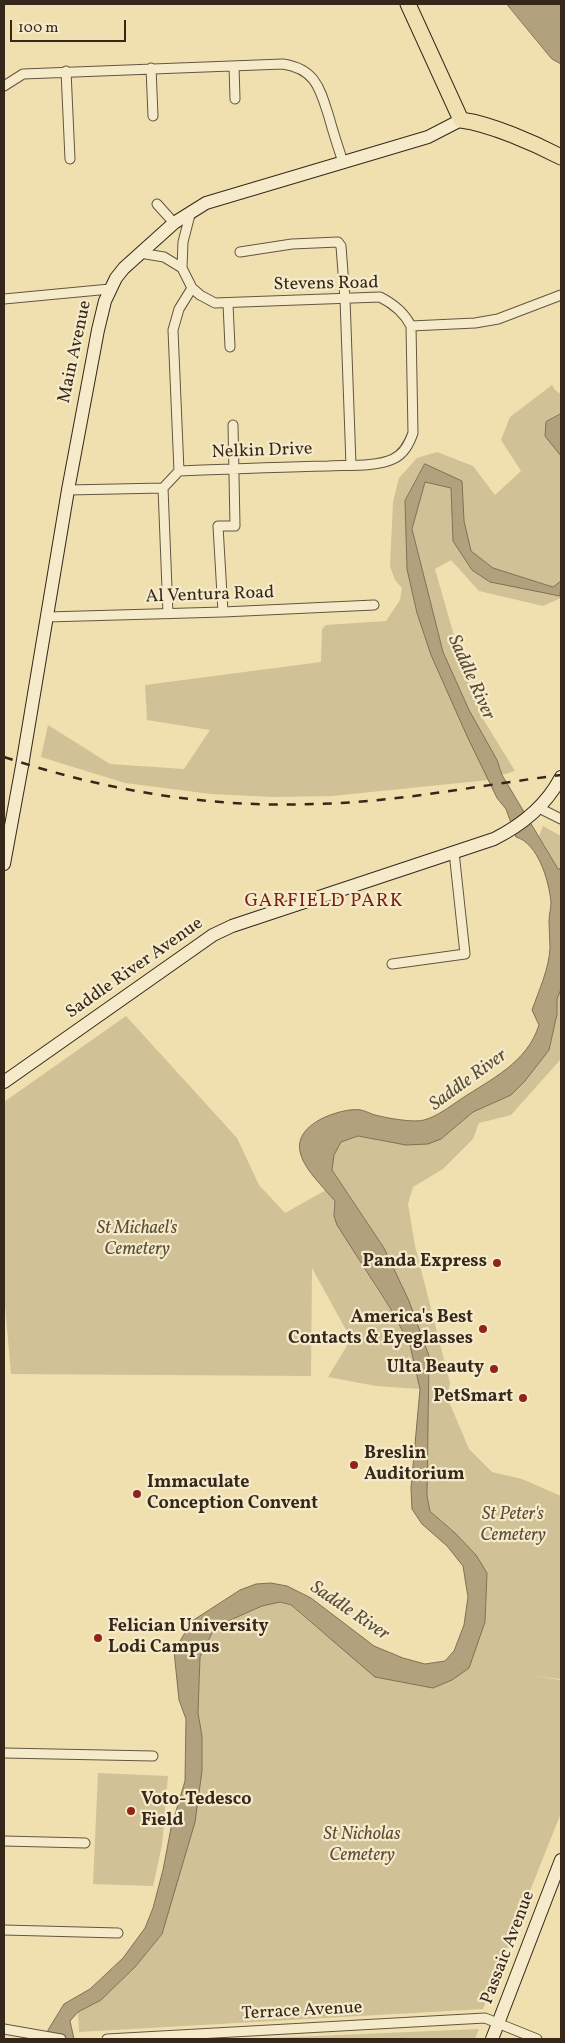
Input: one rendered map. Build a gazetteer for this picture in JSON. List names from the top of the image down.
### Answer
{
  "streets": {
    "street": [
      "Stevens Road",
      "Main Avenue",
      "Nelkin Drive",
      "Al Ventura Road",
      "Saddle River Avenue",
      "Passaic Avenue",
      "Terrace Avenue"
    ]
  },
  "crossings": [
    ["Stevens Road", "Nelkin Drive"],
    ["Main Avenue", "Al Ventura Road"],
    ["Passaic Avenue", "Terrace Avenue"]
  ],
  "districts": ["GARFIELD PARK"],
  "water": ["Saddle River"],
  "parks": ["St Michael's Cemetery", "St Peter's Cemetery", "St Nicholas Cemetery"],
  "places": [
    "Panda Express",
    "America's Best Contacts & Eyeglasses",
    "Ulta Beauty",
    "PetSmart",
    "Breslin Auditorium",
    "Immaculate Conception Convent",
    "Felician University Lodi Campus",
    "Voto-Tedesco Field"
  ],
  "scale_bar": "100 m"
}
